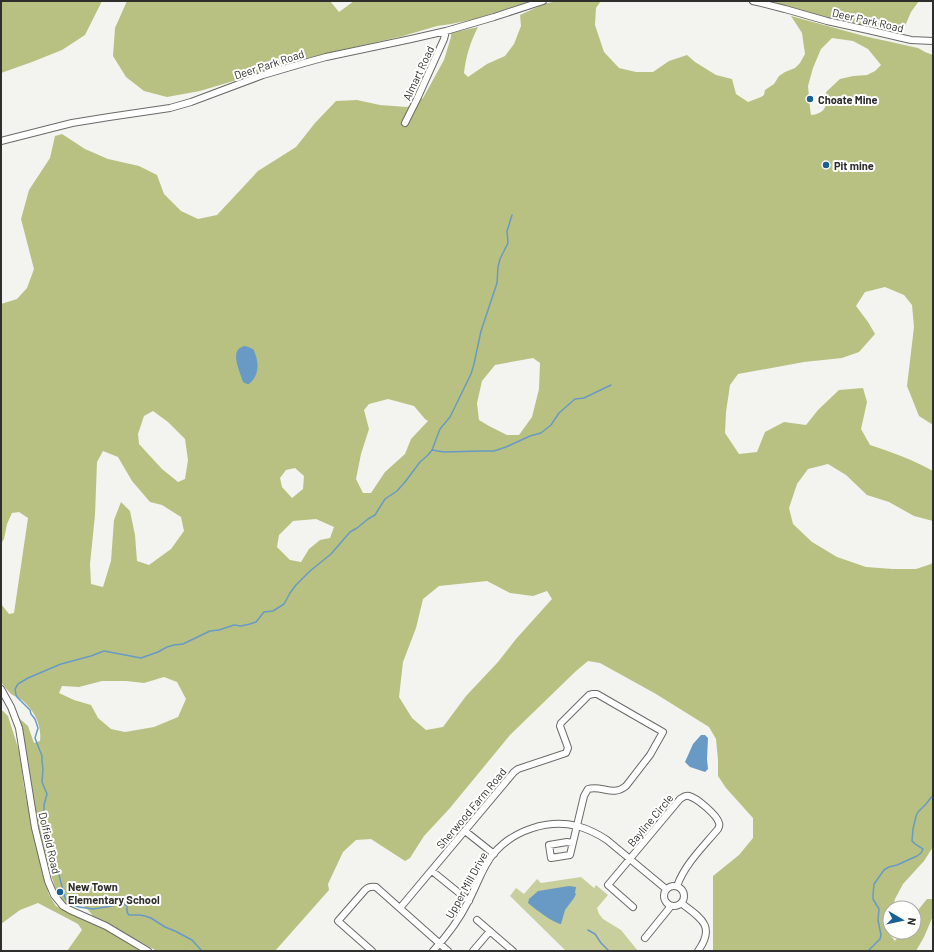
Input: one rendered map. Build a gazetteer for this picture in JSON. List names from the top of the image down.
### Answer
{
  "streets": {
    "street": [
      "Deer Park Road",
      "Almart Road",
      "Sherwood Farm Road",
      "Bayline Circle",
      "Dolfield Road",
      "Upper Mill Drive"
    ]
  },
  "crossings": [
    ["Deer Park Road", "Almart Road"],
    ["Sherwood Farm Road", "Upper Mill Drive"],
    ["Bayline Circle", "Upper Mill Drive"]
  ],
  "places": ["Choate Mine", "Pit mine", "New Town Elementary School"],
  "north": "right"
}
